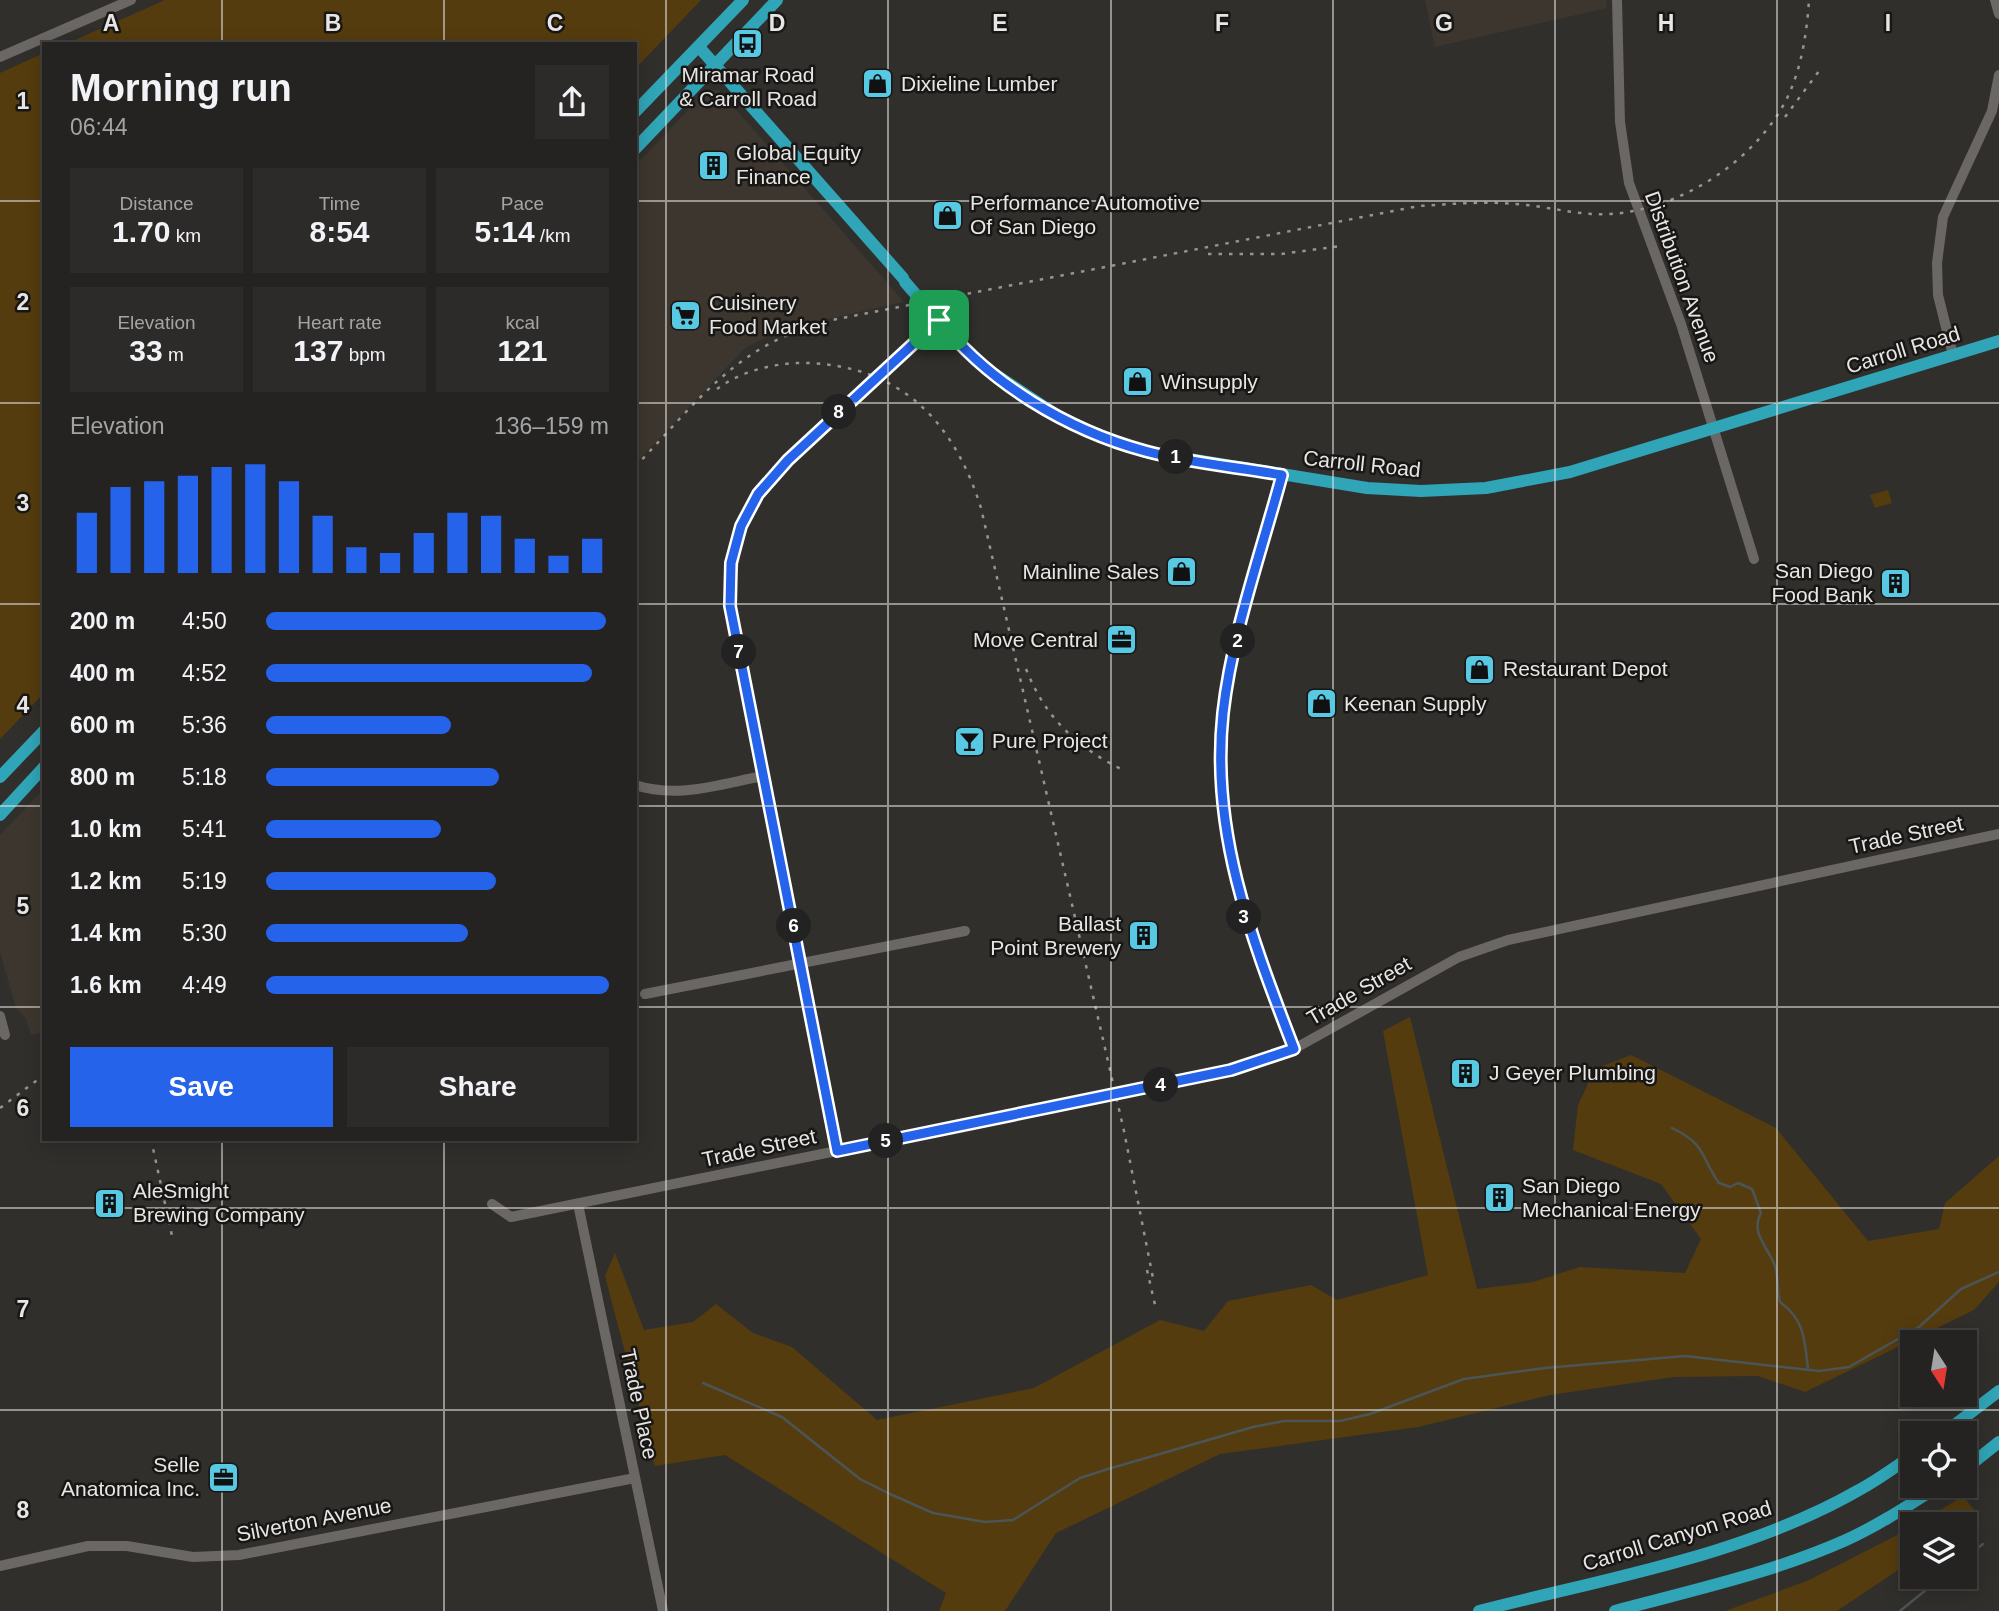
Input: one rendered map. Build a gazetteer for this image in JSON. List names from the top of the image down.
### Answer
{
  "streets": {
    "main road": ["Carroll Road", "Carroll Canyon Road"],
    "street": [
      "Distribution Avenue",
      "Trade Street",
      "Trade Place",
      "Silverton Avenue"
    ]
  },
  "crossings": [
    ["Distribution Avenue", "Carroll Road"],
    ["Trade Street", "Trade Place"],
    ["Trade Place", "Silverton Avenue"]
  ],
  "places": {
    "bus stop": ["Miramar Road & Carroll Road"],
    "shop": [
      "Dixieline Lumber",
      "Performance Automotive Of San Diego",
      "Winsupply",
      "Mainline Sales",
      "Restaurant Depot",
      "Keenan Supply"
    ],
    "building": [
      "Global Equity Finance",
      "San Diego Food Bank",
      "Ballast Point Brewery",
      "J Geyer Plumbing",
      "San Diego Mechanical Energy",
      "AleSmight Brewing Company"
    ],
    "supermarket": ["Cuisinery Food Market"],
    "office": ["Move Central", "Selle Anatomica Inc."],
    "bar": ["Pure Project"]
  },
  "north": "bottom",
  "page": {
    "heading": ["Morning run", "06:44"],
    "stats": [
      ["Distance", "1.70 km"],
      ["Time", "8:54"],
      ["Pace", "5:14 /km"],
      ["Elevation", "33 m"],
      ["Heart rate", "137 bpm"],
      ["kcal", "121"]
    ],
    "pins": [
      "8",
      "1",
      "2",
      "7",
      "3",
      "6",
      "4",
      "5"
    ],
    "chart": ["Elevation", "136–159 m"],
    "list": [
      {
        "name": "200 m",
        "note": "4:50"
      },
      {
        "name": "400 m",
        "note": "4:52"
      },
      {
        "name": "600 m",
        "note": "5:36"
      },
      {
        "name": "800 m",
        "note": "5:18"
      },
      {
        "name": "1.0 km",
        "note": "5:41"
      },
      {
        "name": "1.2 km",
        "note": "5:19"
      },
      {
        "name": "1.4 km",
        "note": "5:30"
      },
      {
        "name": "1.6 km",
        "note": "4:49"
      }
    ],
    "buttons": ["Save", "Share"]
  },
  "grid": {
    "columns": [
      "A",
      "B",
      "C",
      "D",
      "E",
      "F",
      "G",
      "H",
      "I"
    ],
    "rows": [
      "1",
      "2",
      "3",
      "4",
      "5",
      "6",
      "7",
      "8"
    ]
  }
}
